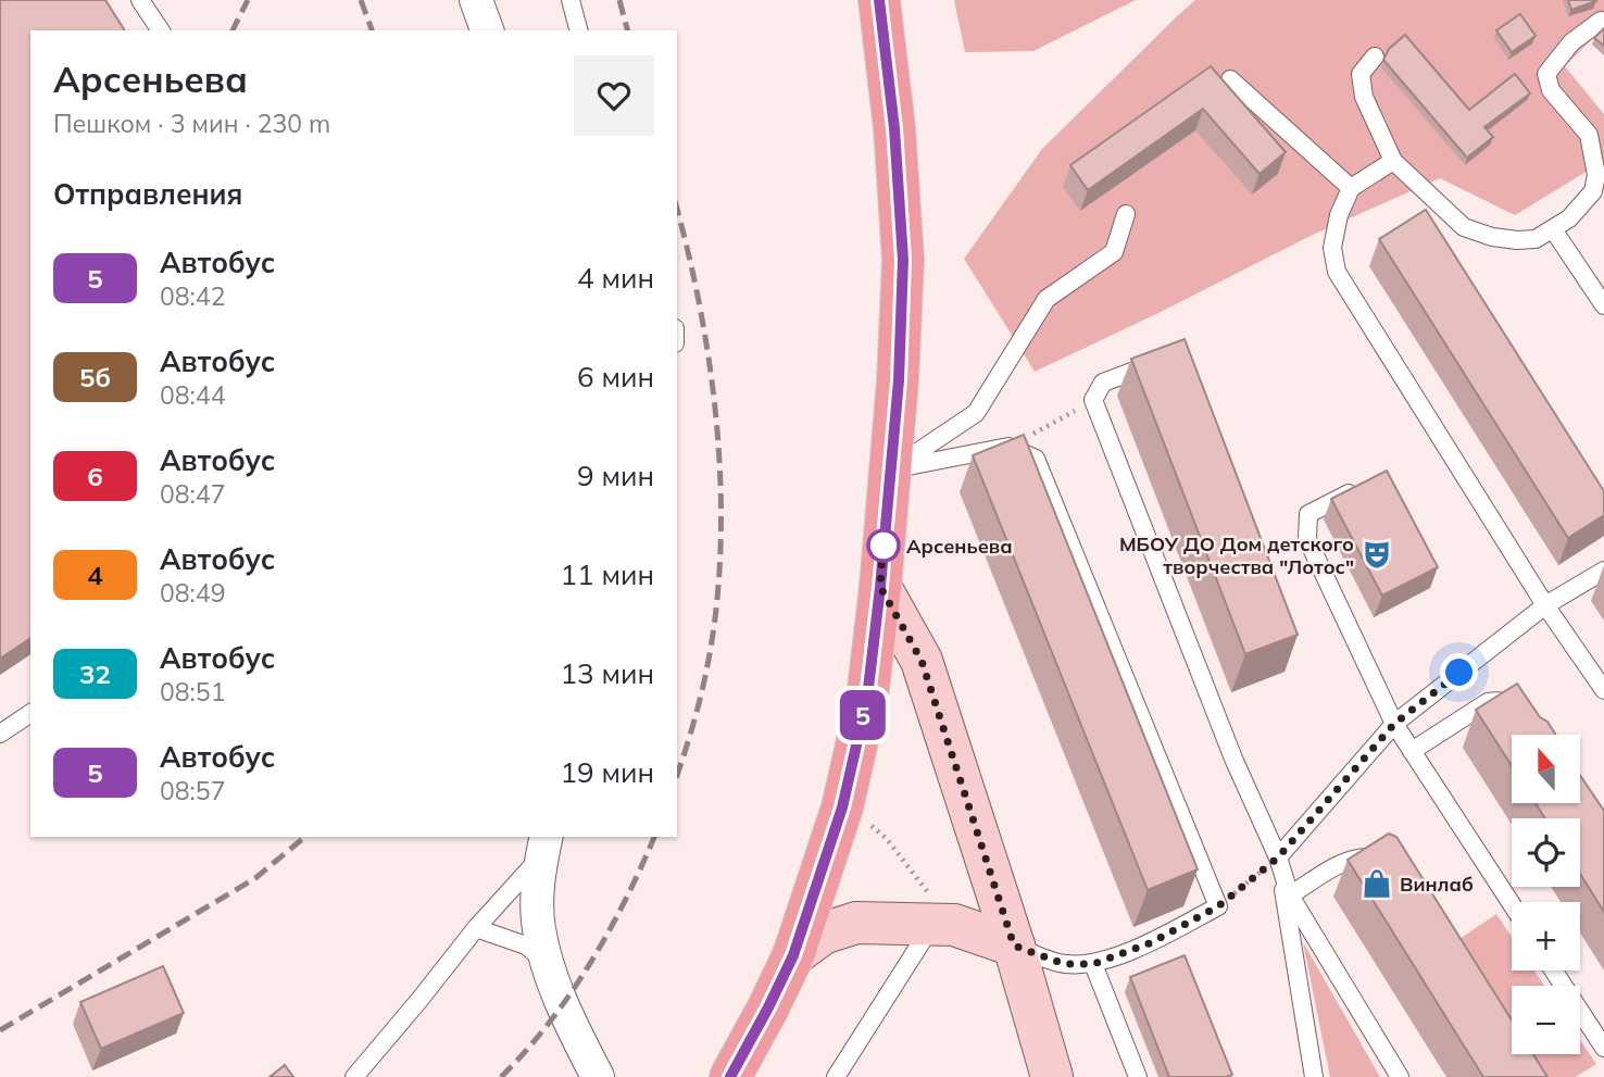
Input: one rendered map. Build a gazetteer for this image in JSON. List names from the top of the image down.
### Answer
{
  "places": {
    "other": ["Арсеньева"],
    "theatre": ["МБОУ ДО Дом детского творчества \"Лотос\""],
    "shop": ["Винлаб"]
  },
  "lines": ["bus line 5"],
  "north": "top",
  "page": {
    "on_map": "5",
    "heading": [
      ["Арсеньева", "Пешком · 3 мин · 230 m"],
      "Отправления"
    ],
    "list": [
      {
        "mark": "5",
        "name": "Автобус",
        "note": "08:42",
        "value": "4 мин"
      },
      {
        "mark": "5б",
        "name": "Автобус",
        "note": "08:44",
        "value": "6 мин"
      },
      {
        "mark": "6",
        "name": "Автобус",
        "note": "08:47",
        "value": "9 мин"
      },
      {
        "mark": "4",
        "name": "Автобус",
        "note": "08:49",
        "value": "11 мин"
      },
      {
        "mark": "32",
        "name": "Автобус",
        "note": "08:51",
        "value": "13 мин"
      },
      {
        "mark": "5",
        "name": "Автобус",
        "note": "08:57",
        "value": "19 мин"
      }
    ],
    "map_buttons": ["+", "−"]
  }
}
